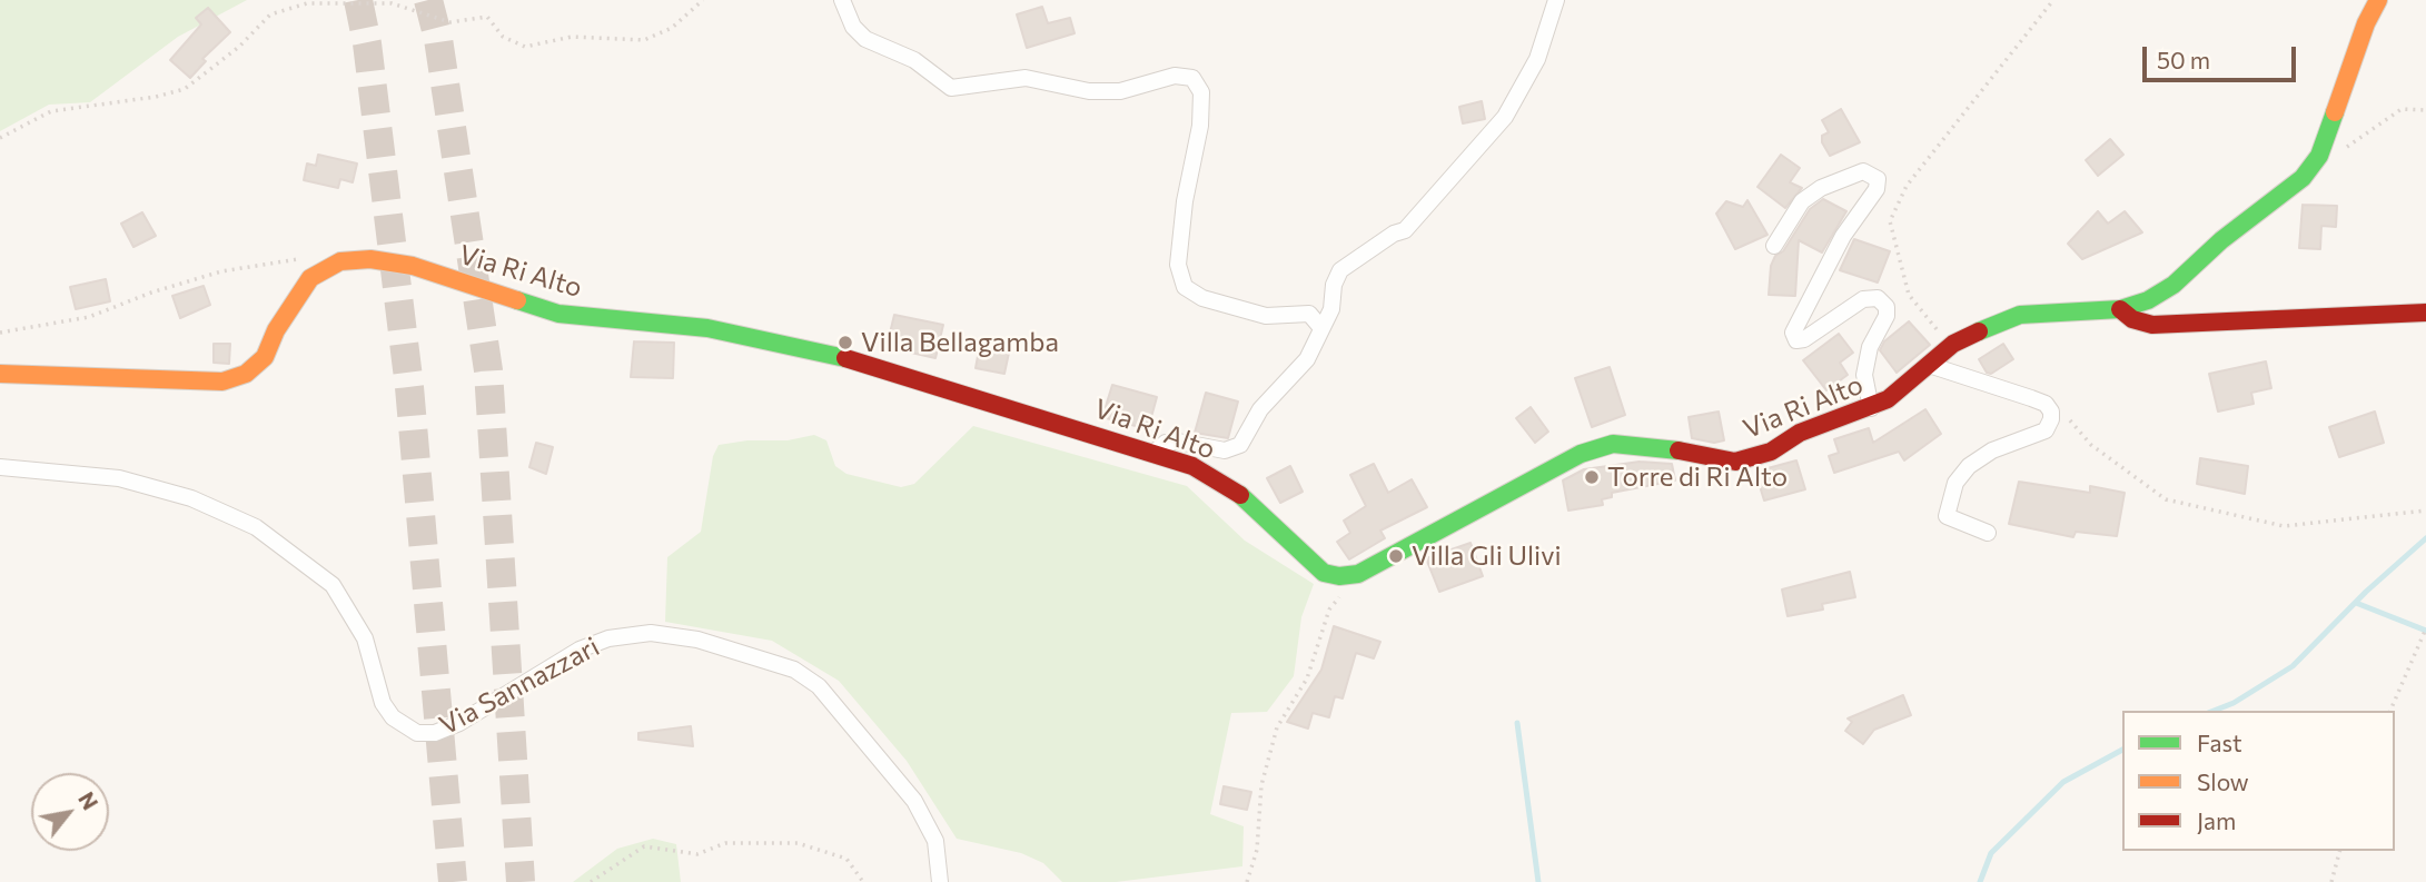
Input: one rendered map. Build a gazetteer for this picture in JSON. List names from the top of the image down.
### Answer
{
  "streets": {
    "street": ["Via Ri Alto", "Via Sannazzari"]
  },
  "places": ["Villa Bellagamba", "Torre di Ri Alto", "Villa Gli Ulivi"],
  "legend": ["Fast", "Slow", "Jam"],
  "scale_bar": "50 m",
  "north": "top right"
}
